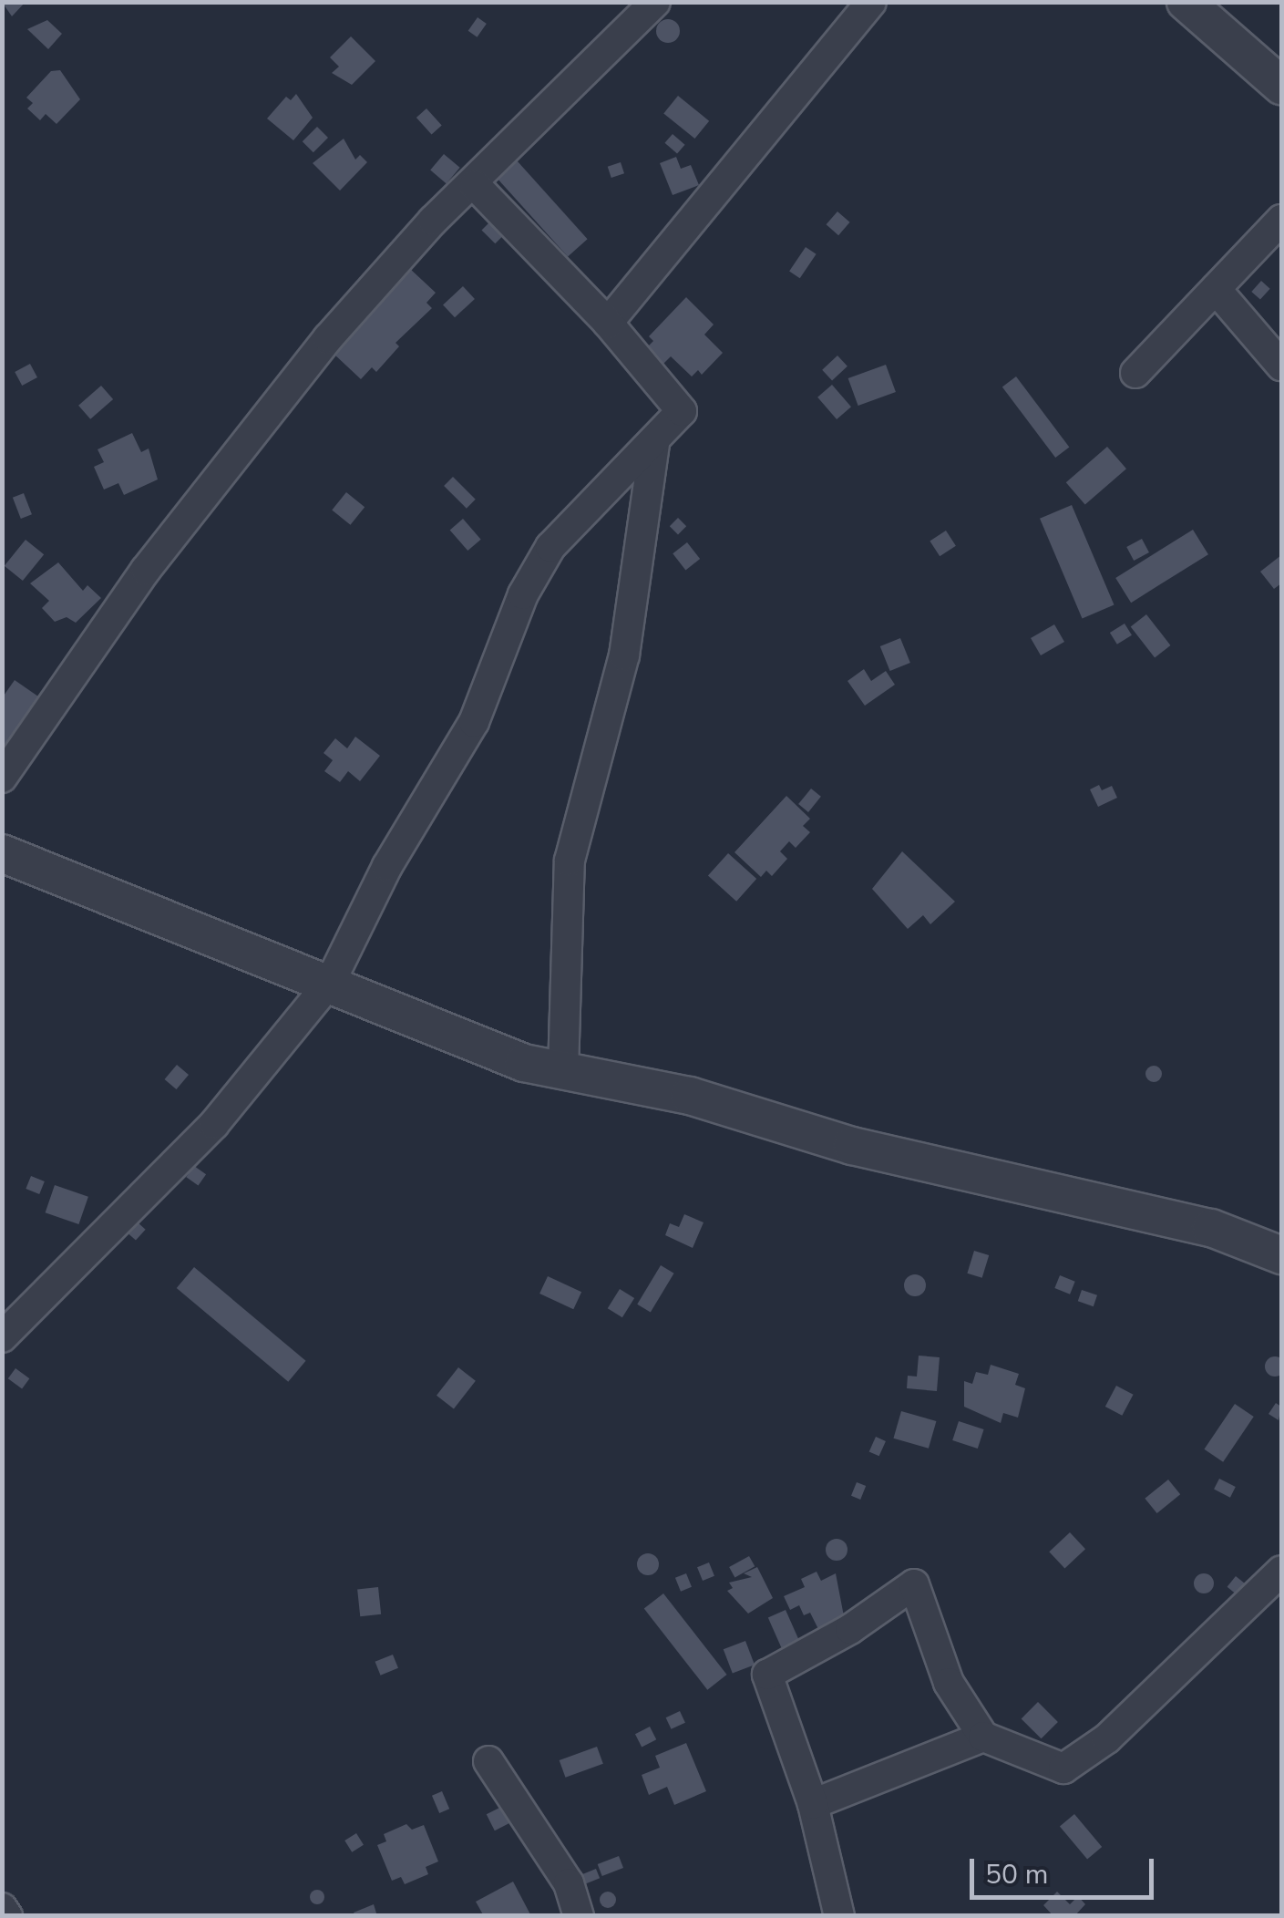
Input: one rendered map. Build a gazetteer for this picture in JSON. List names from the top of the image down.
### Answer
{
  "scale_bar": "50 m"
}
